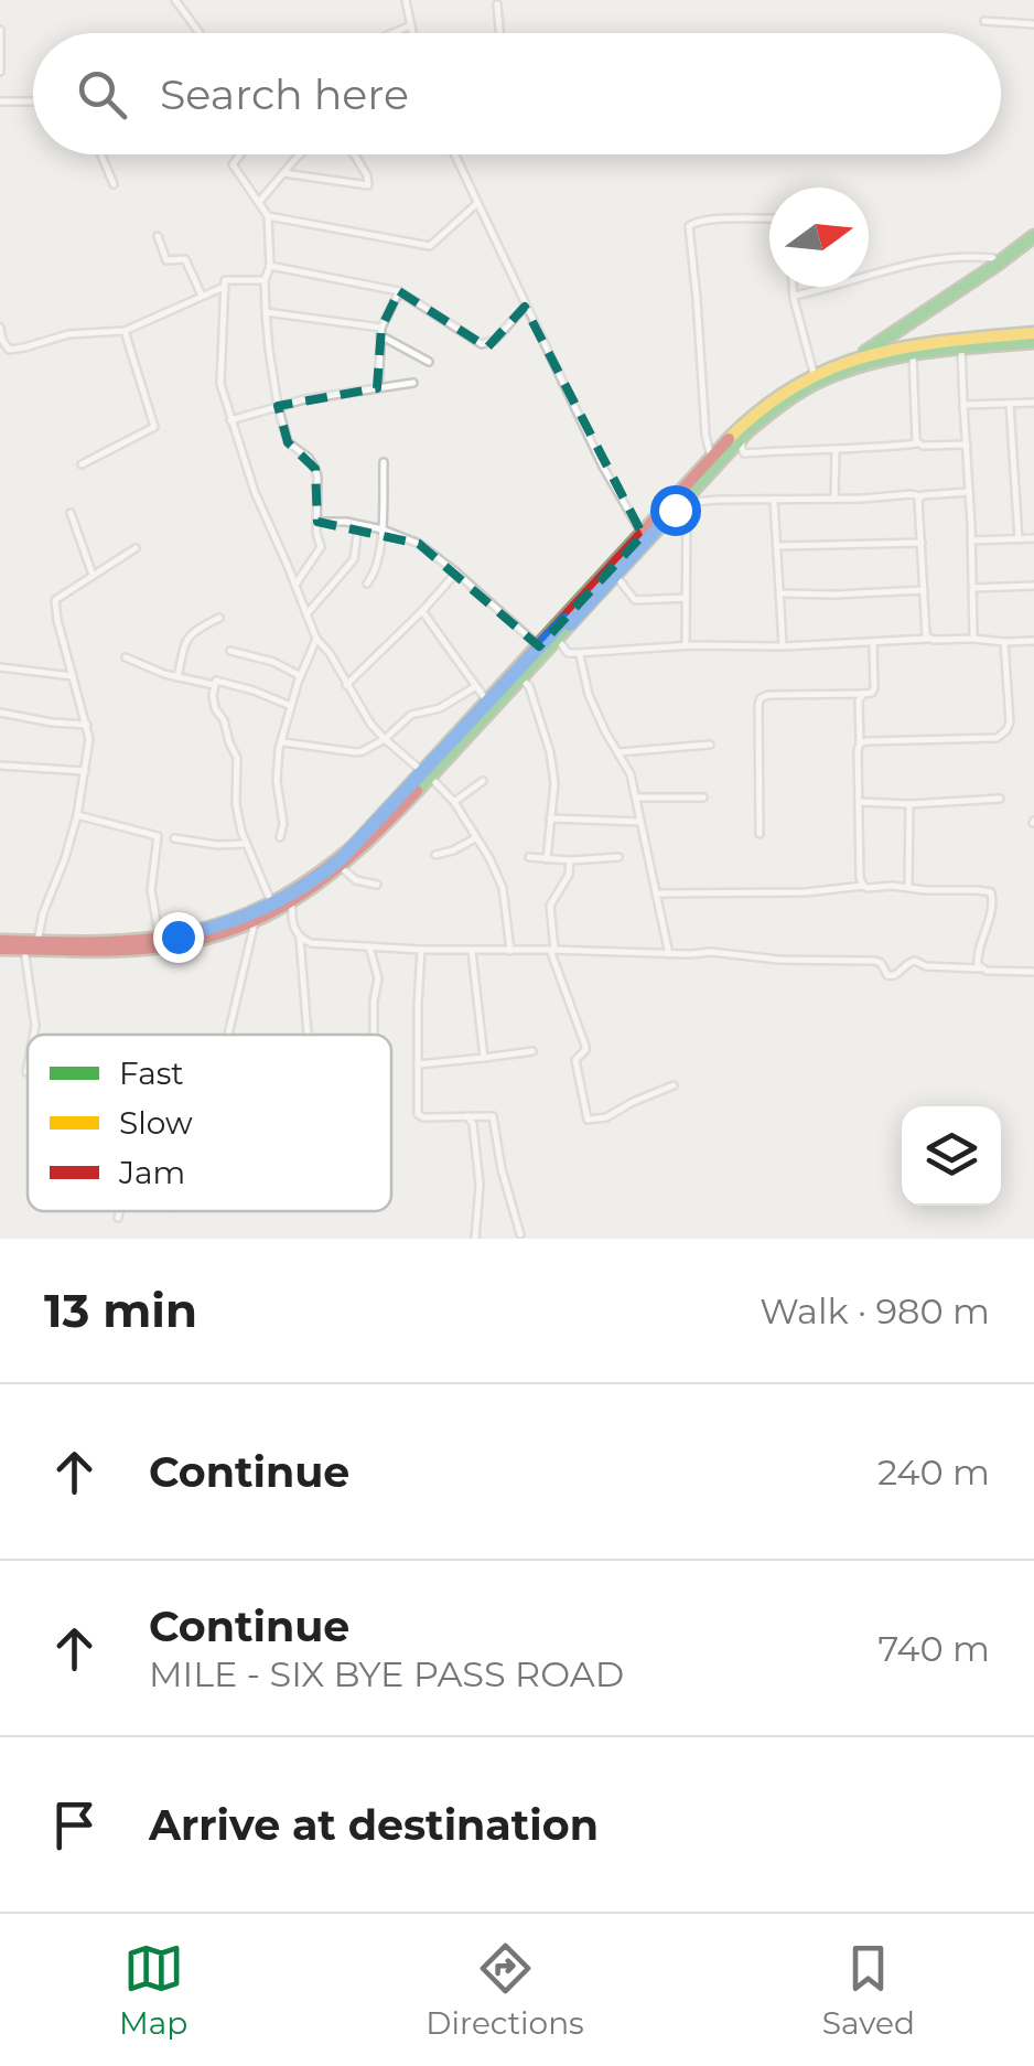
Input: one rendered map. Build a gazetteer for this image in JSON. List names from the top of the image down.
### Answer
{
  "legend": ["Fast", "Slow", "Jam"],
  "north": "right",
  "page": {
    "search": "Search here",
    "heading": ["13 min", "Walk · 980 m"],
    "list": [
      ["Continue", "240 m"],
      ["Continue", "MILE - SIX BYE PASS ROAD", "740 m"],
      "Arrive at destination"
    ],
    "nav": ["Map", "Directions", "Saved"]
  }
}
